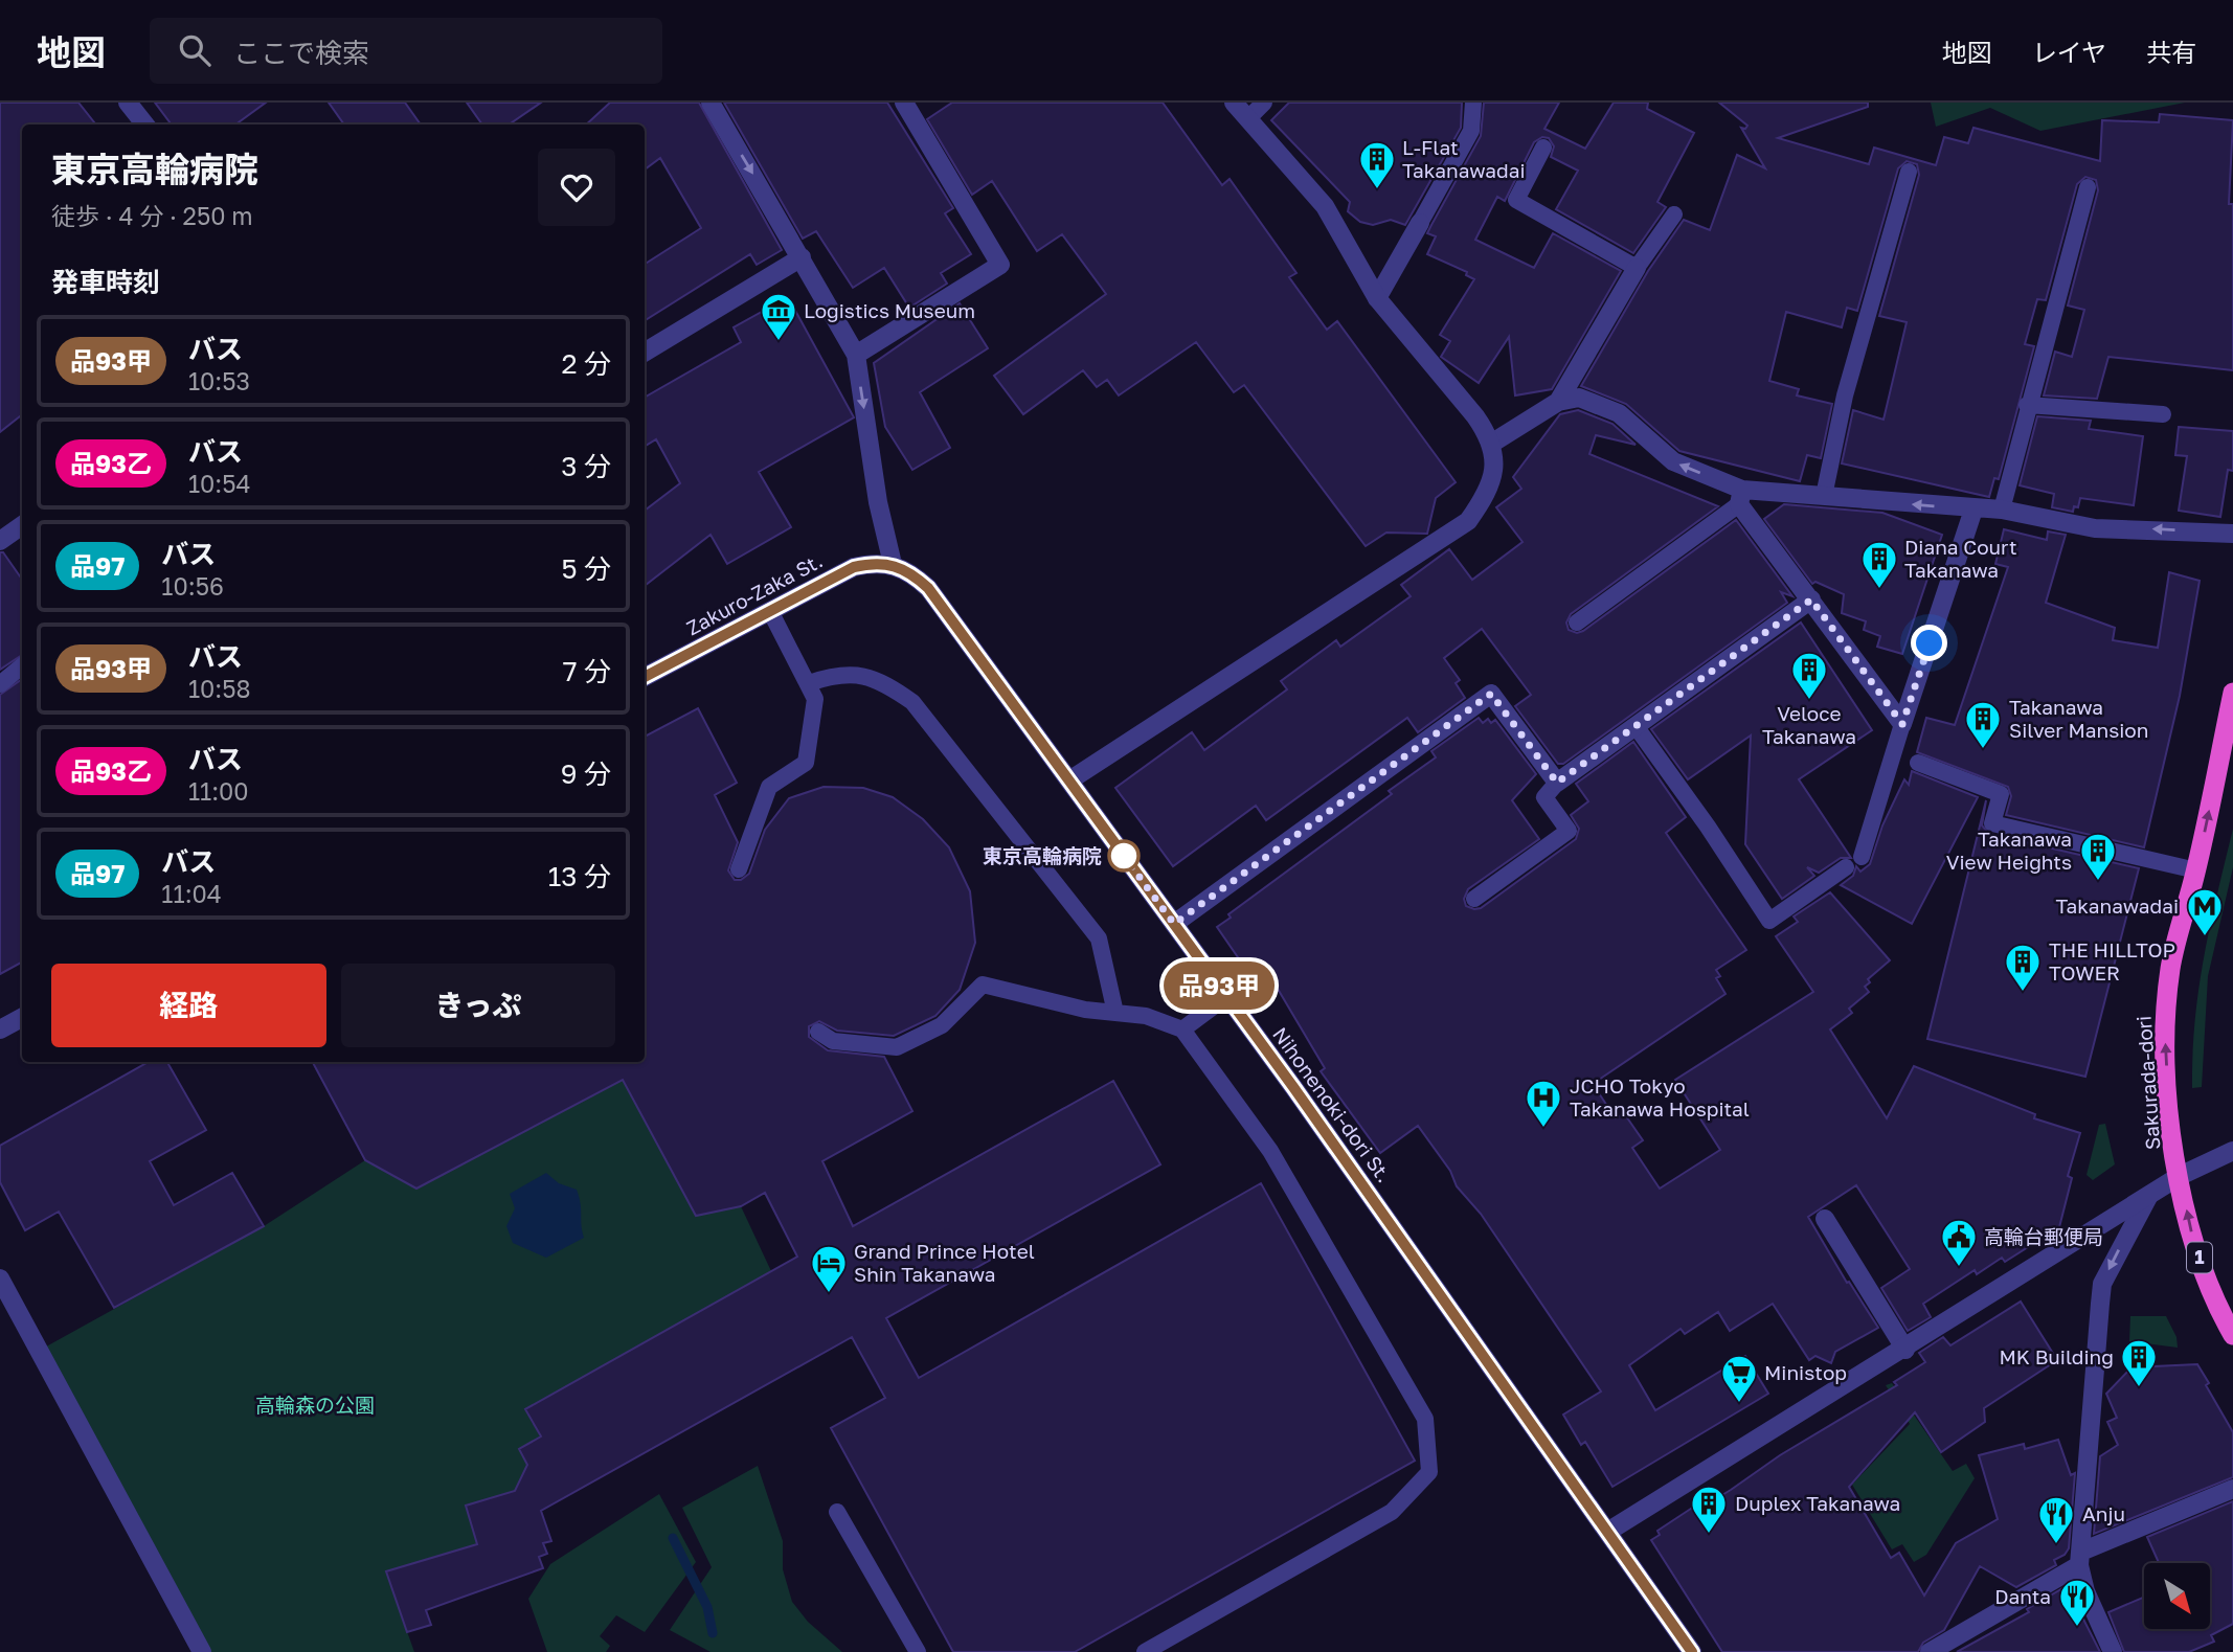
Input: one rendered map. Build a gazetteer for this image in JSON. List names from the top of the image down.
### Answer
{
  "streets": {
    "highway": ["Sakurada-dori", "1"],
    "street": ["Zakuro-Zaka St.", "Nihonenoki-dori St."]
  },
  "crossings": [
    ["Zakuro-Zaka St.", "Nihonenoki-dori St."]
  ],
  "one_way": ["Sakurada-dori"],
  "parks": ["高輪森の公園"],
  "places": {
    "building": [
      "L-Flat Takanawadai",
      "Diana Court Takanawa",
      "Veloce Takanawa",
      "Takanawa Silver Mansion",
      "Takanawa View Heights",
      "THE HILLTOP TOWER",
      "MK Building",
      "Duplex Takanawa"
    ],
    "museum": ["Logistics Museum"],
    "other": ["東京高輪病院"],
    "metro station": ["Takanawadai"],
    "hospital": ["JCHO Tokyo Takanawa Hospital"],
    "public building": ["高輪台郵便局"],
    "hotel": ["Grand Prince Hotel Shin Takanawa"],
    "supermarket": ["Ministop"],
    "restaurant": ["Anju", "Danta"]
  },
  "lines": ["bus line 品93甲"],
  "north": "bottom right",
  "page": {
    "header": "地図",
    "search": "ここで検索",
    "nav": ["地図", "レイヤ", "共有"],
    "on_map": "品93甲",
    "heading": [
      ["東京高輪病院", "徒歩 · 4 分 · 250 m"],
      "発車時刻"
    ],
    "list": [
      {
        "mark": "品93甲",
        "name": "バス",
        "note": "10:53",
        "value": "2 分"
      },
      {
        "mark": "品93乙",
        "name": "バス",
        "note": "10:54",
        "value": "3 分"
      },
      {
        "mark": "品97",
        "name": "バス",
        "note": "10:56",
        "value": "5 分"
      },
      {
        "mark": "品93甲",
        "name": "バス",
        "note": "10:58",
        "value": "7 分"
      },
      {
        "mark": "品93乙",
        "name": "バス",
        "note": "11:00",
        "value": "9 分"
      },
      {
        "mark": "品97",
        "name": "バス",
        "note": "11:04",
        "value": "13 分"
      }
    ],
    "buttons": ["経路", "きっぷ"]
  }
}
